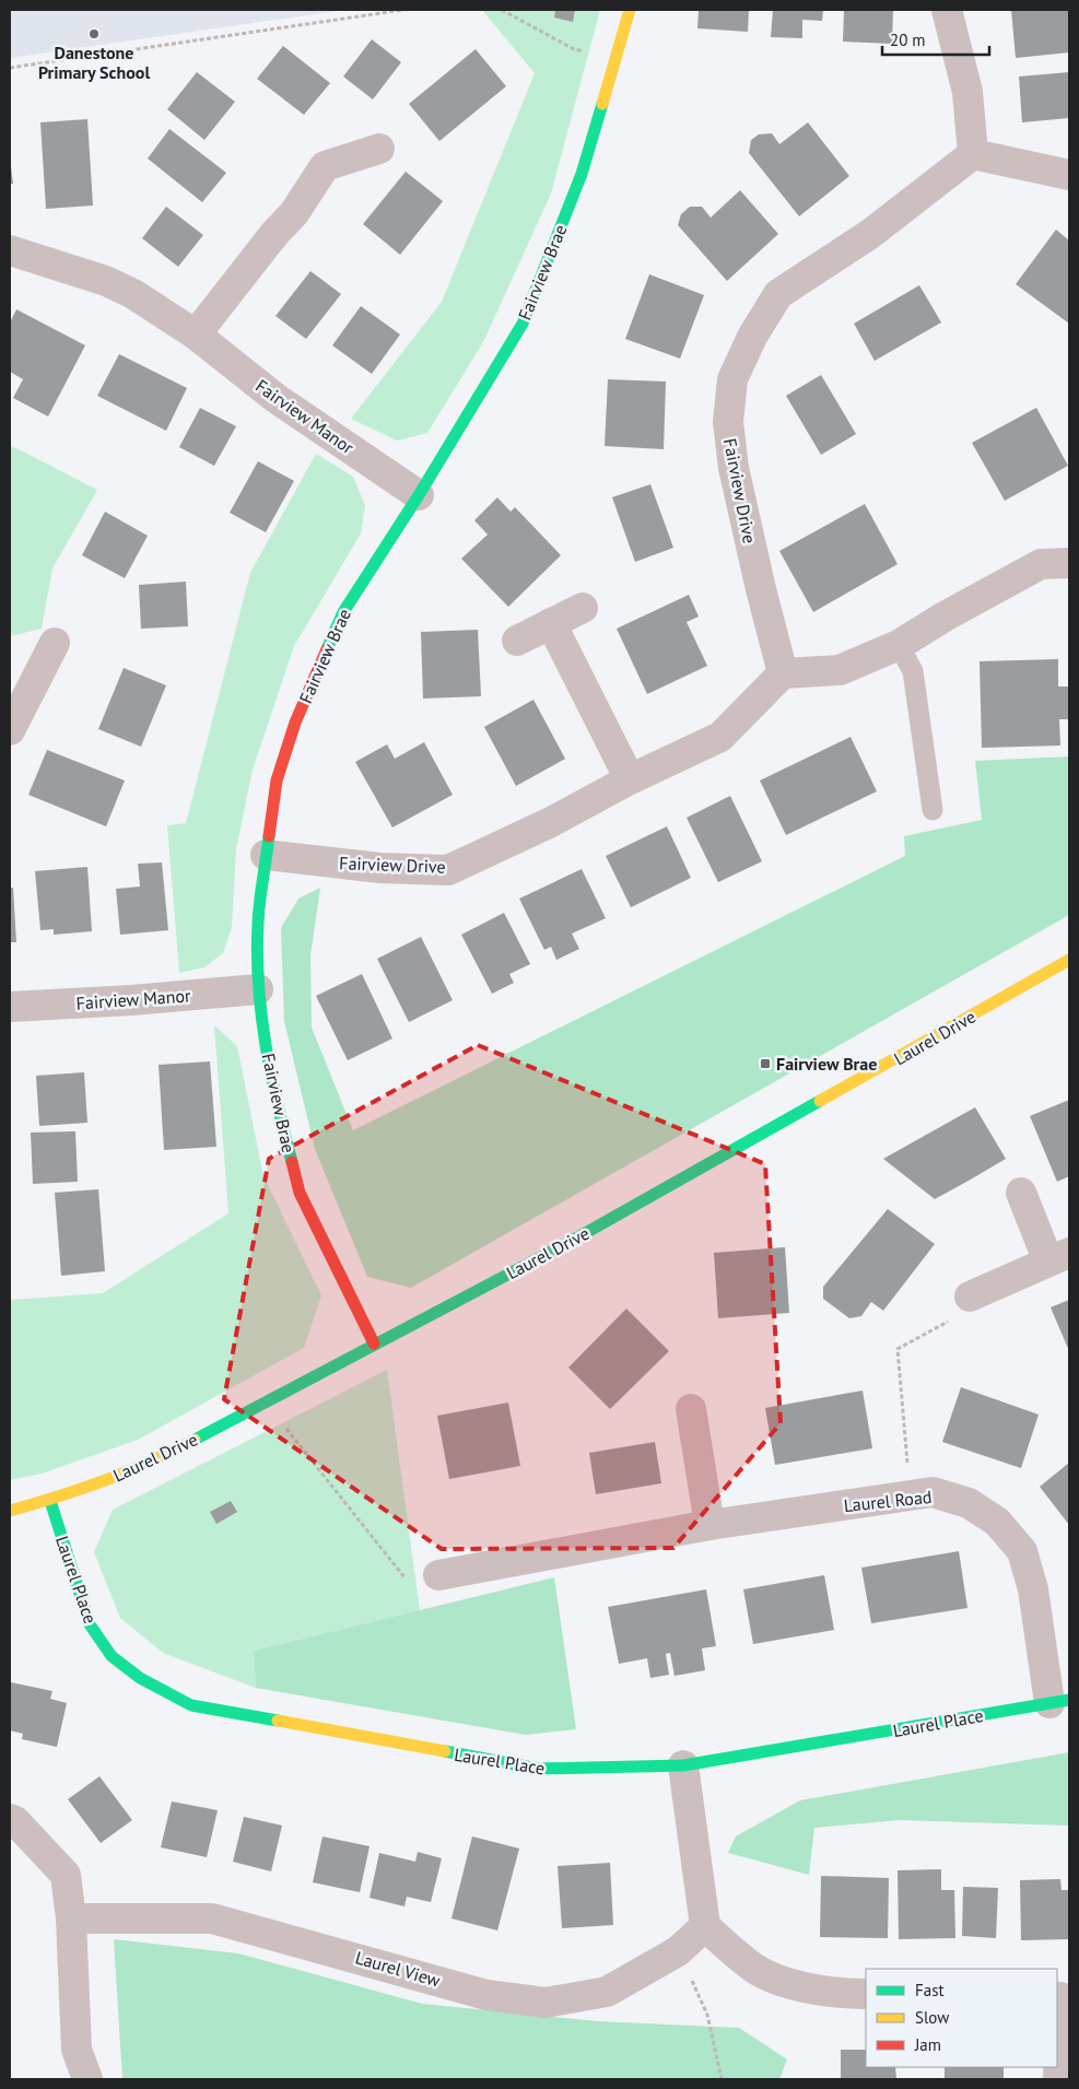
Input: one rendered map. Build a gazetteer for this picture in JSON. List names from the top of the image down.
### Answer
{
  "streets": {
    "street": [
      "Fairview Brae",
      "Fairview Manor",
      "Fairview Drive",
      "Laurel Drive",
      "Laurel Road",
      "Laurel Place",
      "Laurel View"
    ]
  },
  "crossings": [
    ["Fairview Brae", "Fairview Manor"],
    ["Fairview Brae", "Fairview Drive"],
    ["Fairview Brae", "Laurel Drive"],
    ["Laurel Drive", "Laurel Place"],
    ["Laurel Road", "Laurel Place"]
  ],
  "places": {
    "other": ["Danestone Primary School"],
    "transit": ["Fairview Brae"]
  },
  "legend": ["Fast", "Slow", "Jam"],
  "scale_bar": "20 m"
}
